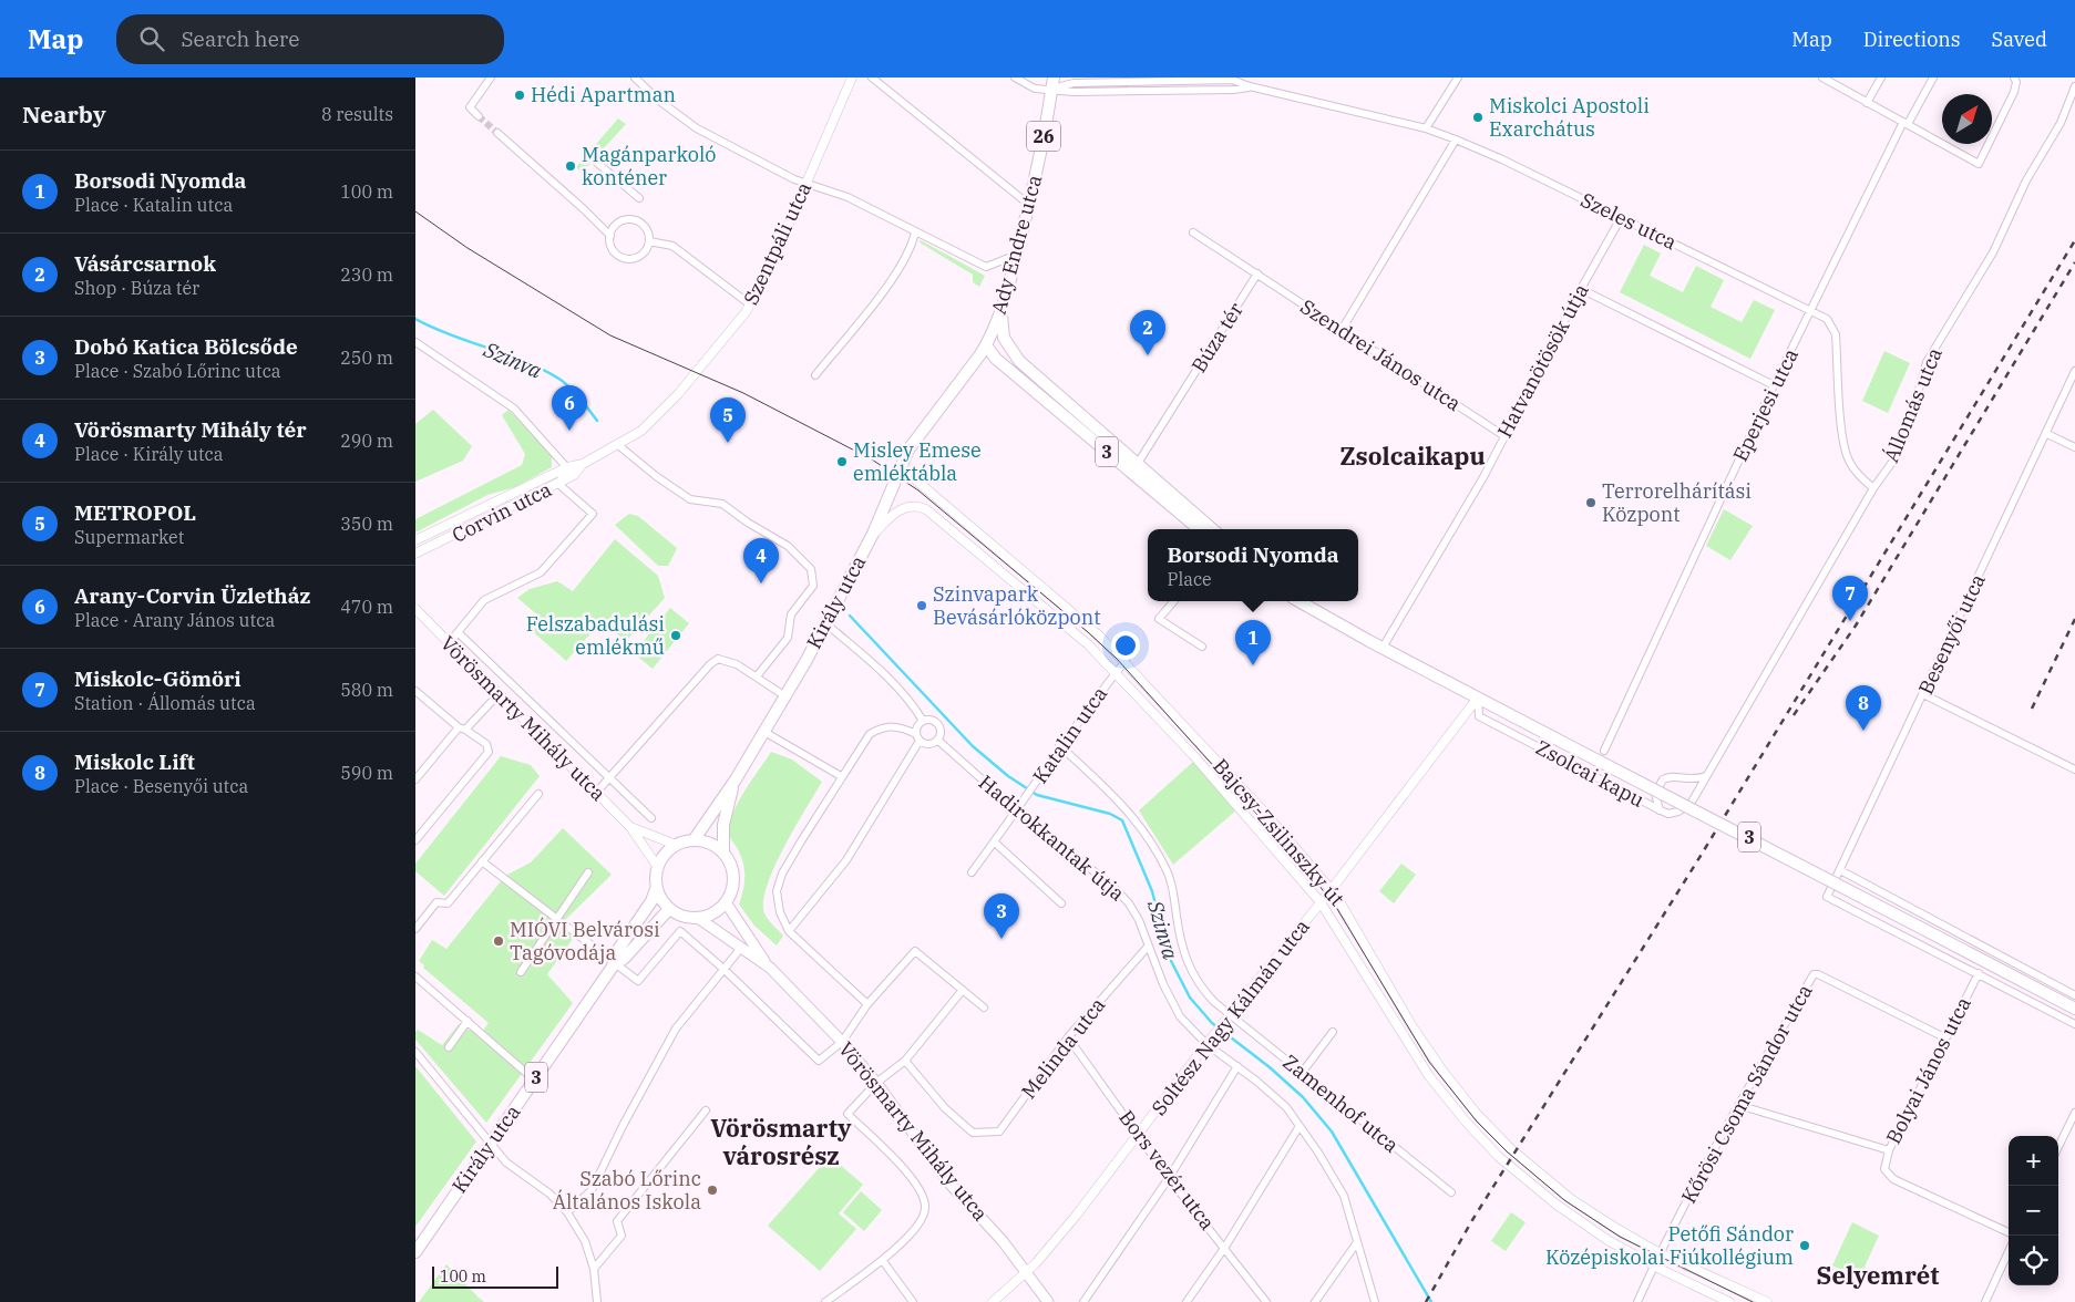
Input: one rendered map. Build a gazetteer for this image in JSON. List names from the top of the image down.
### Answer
{
  "streets": {
    "main road": [
      "26",
      "Ady Endre utca",
      "3",
      "Király utca",
      "Vörösmarty Mihály utca",
      "Zsolcai kapu"
    ],
    "street": [
      "Szeles utca",
      "Szentpáli utca",
      "Búza tér",
      "Szendrei János utca",
      "Hatvanötösök útja",
      "Eperjesi utca",
      "Állomás utca",
      "Corvin utca",
      "Besenyői utca",
      "Katalin utca",
      "Bajcsy-Zsilinszky út",
      "Hadirokkantak útja",
      "Soltész Nagy Kálmán utca",
      "Melinda utca",
      "Bolyai János utca",
      "Kőrösi Csoma Sándor utca",
      "Zamenhof utca",
      "Bors vezér utca"
    ]
  },
  "crossings": [
    ["Szeles utca", "Ady Endre utca"],
    ["Szeles utca", "Hatvanötösök útja"],
    ["Szeles utca", "Eperjesi utca"],
    ["Szeles utca", "Állomás utca"],
    ["Szentpáli utca", "Corvin utca"],
    ["Ady Endre utca", "3"],
    ["Ady Endre utca", "Király utca"],
    ["Ady Endre utca", "Bajcsy-Zsilinszky út"],
    ["Búza tér", "Szendrei János utca"],
    ["Búza tér", "3"],
    ["Szendrei János utca", "Hatvanötösök útja"],
    ["Hatvanötösök útja", "Zsolcai kapu"],
    ["Állomás utca", "Zsolcai kapu"],
    ["3", "Király utca"],
    ["3", "Vörösmarty Mihály utca"],
    ["Király utca", "Vörösmarty Mihály utca"],
    ["Király utca", "Bajcsy-Zsilinszky út"],
    ["Besenyői utca", "Bolyai János utca"],
    ["Vörösmarty Mihály utca", "Soltész Nagy Kálmán utca"],
    ["Katalin utca", "Bajcsy-Zsilinszky út"],
    ["Katalin utca", "Hadirokkantak útja"],
    ["Katalin utca", "Zamenhof utca"],
    ["Zsolcai kapu", "Soltész Nagy Kálmán utca"],
    ["Bajcsy-Zsilinszky út", "Soltész Nagy Kálmán utca"],
    ["Bajcsy-Zsilinszky út", "Kőrösi Csoma Sándor utca"],
    ["Hadirokkantak útja", "Soltész Nagy Kálmán utca"],
    ["Hadirokkantak útja", "Melinda utca"],
    ["Soltész Nagy Kálmán utca", "Zamenhof utca"],
    ["Soltész Nagy Kálmán utca", "Bors vezér utca"],
    ["Melinda utca", "Bors vezér utca"],
    ["Bolyai János utca", "Kőrösi Csoma Sándor utca"]
  ],
  "districts": ["Zsolcaikapu", "Vörösmarty városrész", "Selyemrét"],
  "water": ["Szinva"],
  "places": [
    "Hédi Apartman",
    "Miskolci Apostoli Exarchátus",
    "Magánparkoló konténer",
    "Misley Emese emléktábla",
    "Terrorelhárítási Központ",
    "Szinvapark Bevásárlóközpont",
    "Felszabadulási emlékmű",
    "MIÓVI Belvárosi Tagóvodája",
    "Szabó Lőrinc Általános Iskola",
    "Petőfi Sándor Középiskolai Fiúkollégium"
  ],
  "scale_bar": "100 m",
  "north": "top right",
  "page": {
    "header": "Map",
    "search": "Search here",
    "nav": ["Map", "Directions", "Saved"],
    "heading": ["Nearby", "8 results"],
    "list": [
      {
        "mark": "1",
        "name": "Borsodi Nyomda",
        "note": "Place · Katalin utca",
        "value": "100 m"
      },
      {
        "mark": "2",
        "name": "Vásárcsarnok",
        "note": "Shop · Búza tér",
        "value": "230 m"
      },
      {
        "mark": "3",
        "name": "Dobó Katica Bölcsőde",
        "note": "Place · Szabó Lőrinc utca",
        "value": "250 m"
      },
      {
        "mark": "4",
        "name": "Vörösmarty Mihály tér",
        "note": "Place · Király utca",
        "value": "290 m"
      },
      {
        "mark": "5",
        "name": "METROPOL",
        "note": "Supermarket",
        "value": "350 m"
      },
      {
        "mark": "6",
        "name": "Arany-Corvin Üzletház",
        "note": "Place · Arany János utca",
        "value": "470 m"
      },
      {
        "mark": "7",
        "name": "Miskolc-Gömöri",
        "note": "Station · Állomás utca",
        "value": "580 m"
      },
      {
        "mark": "8",
        "name": "Miskolc Lift",
        "note": "Place · Besenyői utca",
        "value": "590 m"
      }
    ],
    "pins": [
      "2",
      "6",
      "5",
      "4",
      "7",
      "1",
      "8",
      "3"
    ],
    "popup": ["Borsodi Nyomda", "Place"],
    "map_buttons": ["+", "−"],
    "scale": "100 m"
  }
}
